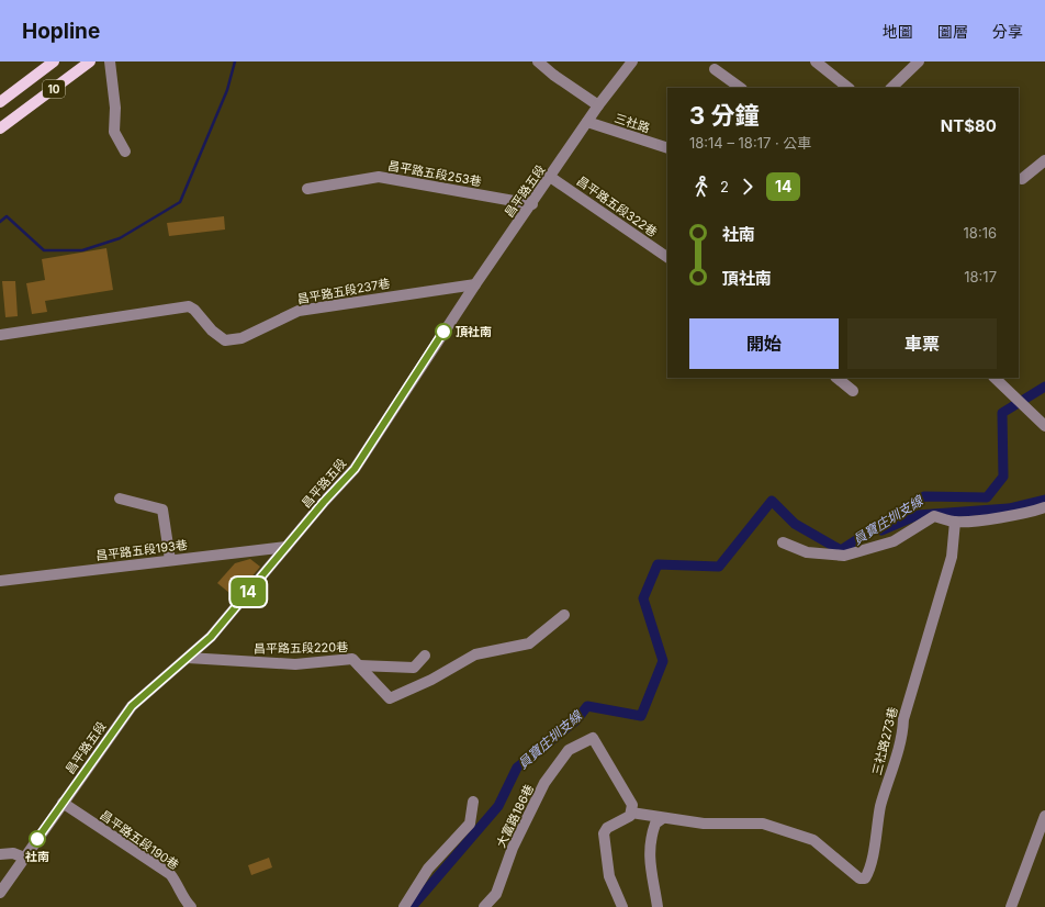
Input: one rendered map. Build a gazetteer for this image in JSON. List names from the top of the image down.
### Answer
{
  "streets": {
    "main road": ["10"],
    "street": [
      "三社路",
      "昌平路五段253巷",
      "昌平路五段",
      "昌平路五段322巷",
      "昌平路五段237巷",
      "昌平路五段193巷",
      "昌平路五段220巷",
      "三社路273巷",
      "大富路186巷",
      "昌平路五段190巷"
    ]
  },
  "crossings": [
    ["三社路", "昌平路五段"],
    ["昌平路五段253巷", "昌平路五段"],
    ["昌平路五段", "昌平路五段322巷"],
    ["昌平路五段", "昌平路五段237巷"],
    ["昌平路五段", "昌平路五段193巷"],
    ["昌平路五段", "昌平路五段220巷"],
    ["昌平路五段", "昌平路五段190巷"]
  ],
  "water": ["員寶庄圳支線"],
  "places": ["頂社南", "社南"],
  "lines": ["bus line 14"],
  "page": {
    "header": "Hopline",
    "nav": ["地圖", "圖層", "分享"],
    "on_map": "14",
    "heading": ["3 分鐘", "18:14 – 18:17 · 公車", "NT$80"],
    "legs": ["2", "14"],
    "list": [
      {
        "name": "社南",
        "value": "18:16"
      },
      {
        "name": "頂社南",
        "value": "18:17"
      }
    ],
    "buttons": ["開始", "車票"]
  }
}
